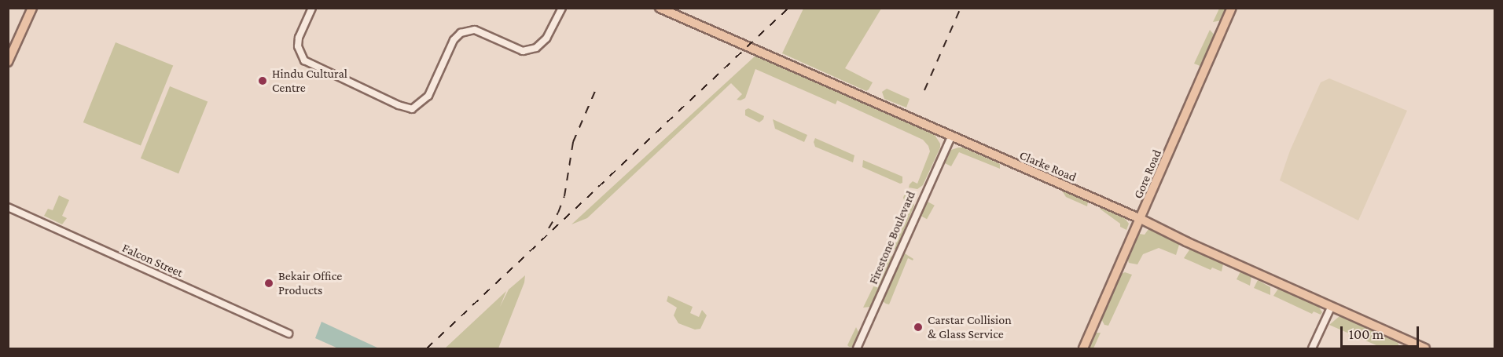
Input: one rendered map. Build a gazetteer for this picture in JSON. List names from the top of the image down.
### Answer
{
  "streets": {
    "main road": ["Clarke Road", "Gore Road"],
    "street": ["Firestone Boulevard", "Falcon Street"]
  },
  "crossings": [
    ["Clarke Road", "Gore Road"],
    ["Clarke Road", "Firestone Boulevard"]
  ],
  "places": ["Hindu Cultural Centre", "Bekair Office Products", "Carstar Collision & Glass Service"],
  "scale_bar": "100 m"
}
